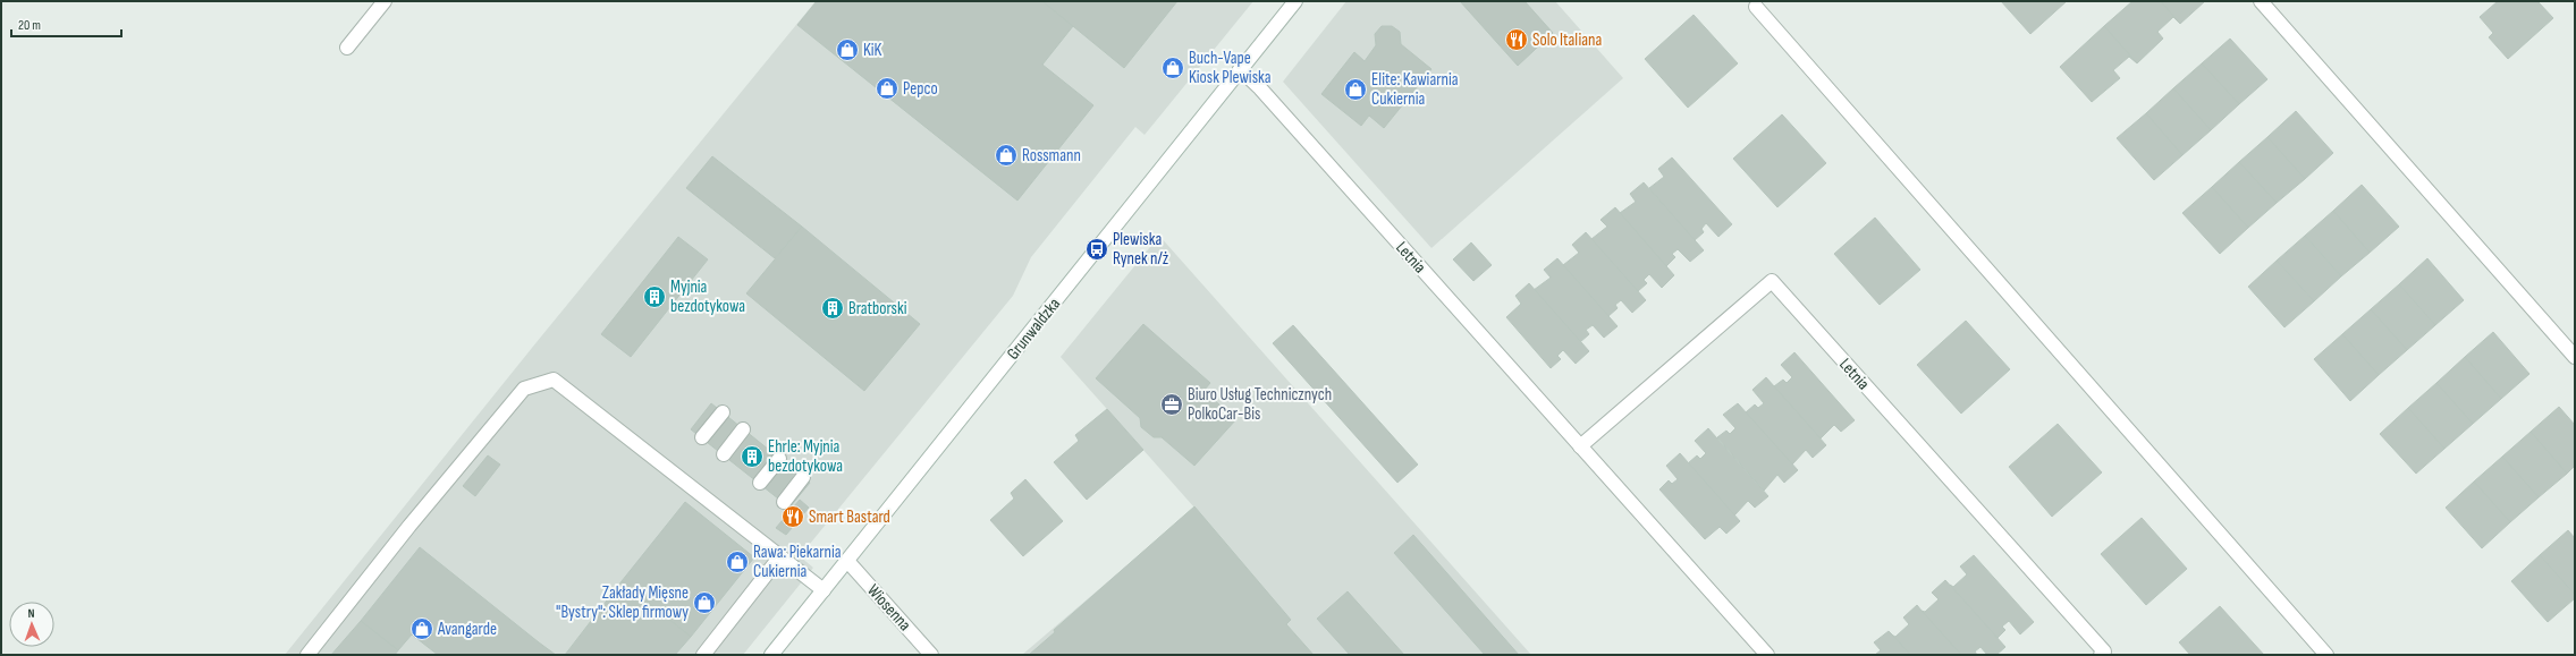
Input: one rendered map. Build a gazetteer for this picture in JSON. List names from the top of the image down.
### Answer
{
  "streets": {
    "street": ["Letnia", "Grunwaldzka", "Wiosenna"]
  },
  "crossings": [
    ["Letnia", "Grunwaldzka"],
    ["Grunwaldzka", "Wiosenna"]
  ],
  "places": {
    "restaurant": ["Solo Italiana", "Smart Bastard"],
    "shop": [
      "KiK",
      "Buch-Vape Kiosk Plewiska",
      "Pepco",
      "Elite: Kawiarnia Cukiernia",
      "Rossmann",
      "Rawa: Piekarnia Cukiernia",
      "Zakłady Mięsne \"Bystry\": Sklep firmowy",
      "Avangarde"
    ],
    "bus stop": ["Plewiska Rynek n/ż"],
    "building": ["Myjnia bezdotykowa", "Bratborski", "Ehrle: Myjnia bezdotykowa"],
    "office": ["Biuro Usług Technicznych PolkoCar-Bis"]
  },
  "scale_bar": "20 m",
  "north": "top"
}
